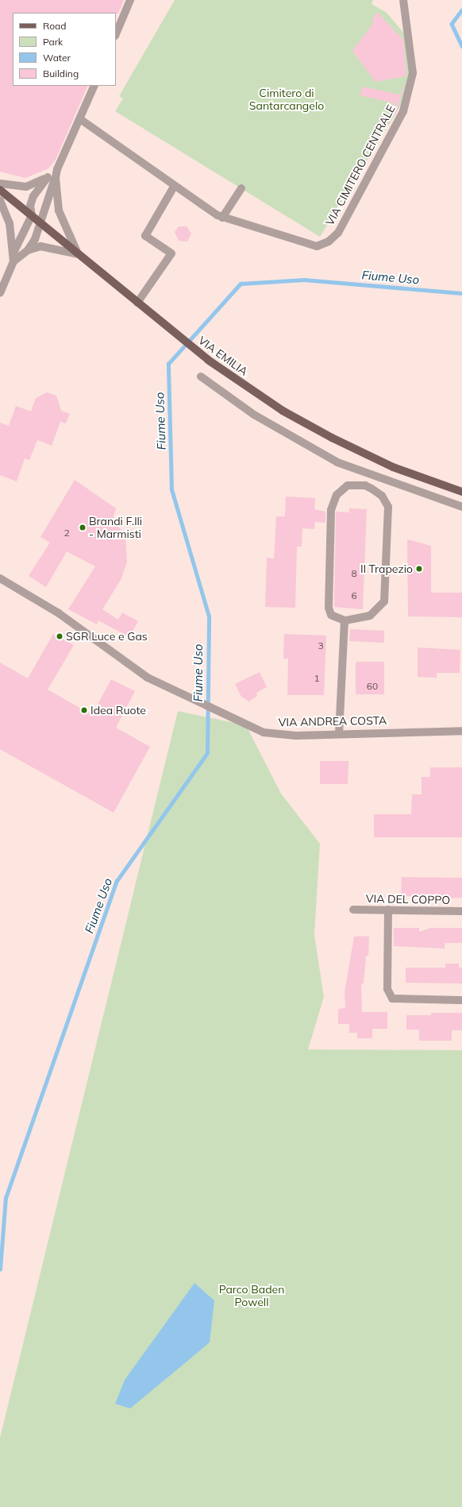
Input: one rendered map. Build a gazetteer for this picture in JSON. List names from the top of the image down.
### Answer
{
  "streets": {
    "main road": ["VIA EMILIA"],
    "street": ["VIA CIMITERO CENTRALE", "VIA ANDREA COSTA", "VIA DEL COPPO"]
  },
  "water": ["Fiume Uso"],
  "parks": ["Cimitero di Santarcangelo", "Parco Baden Powell"],
  "places": [
    "Brandi F.lli - Marmisti",
    "Il Trapezio",
    "SGR Luce e Gas",
    "Idea Ruote"
  ],
  "house_numbers": [
    "2",
    "8",
    "6",
    "3",
    "1",
    "60"
  ],
  "legend": [
    "Road",
    "Park",
    "Water",
    "Building"
  ]
}
